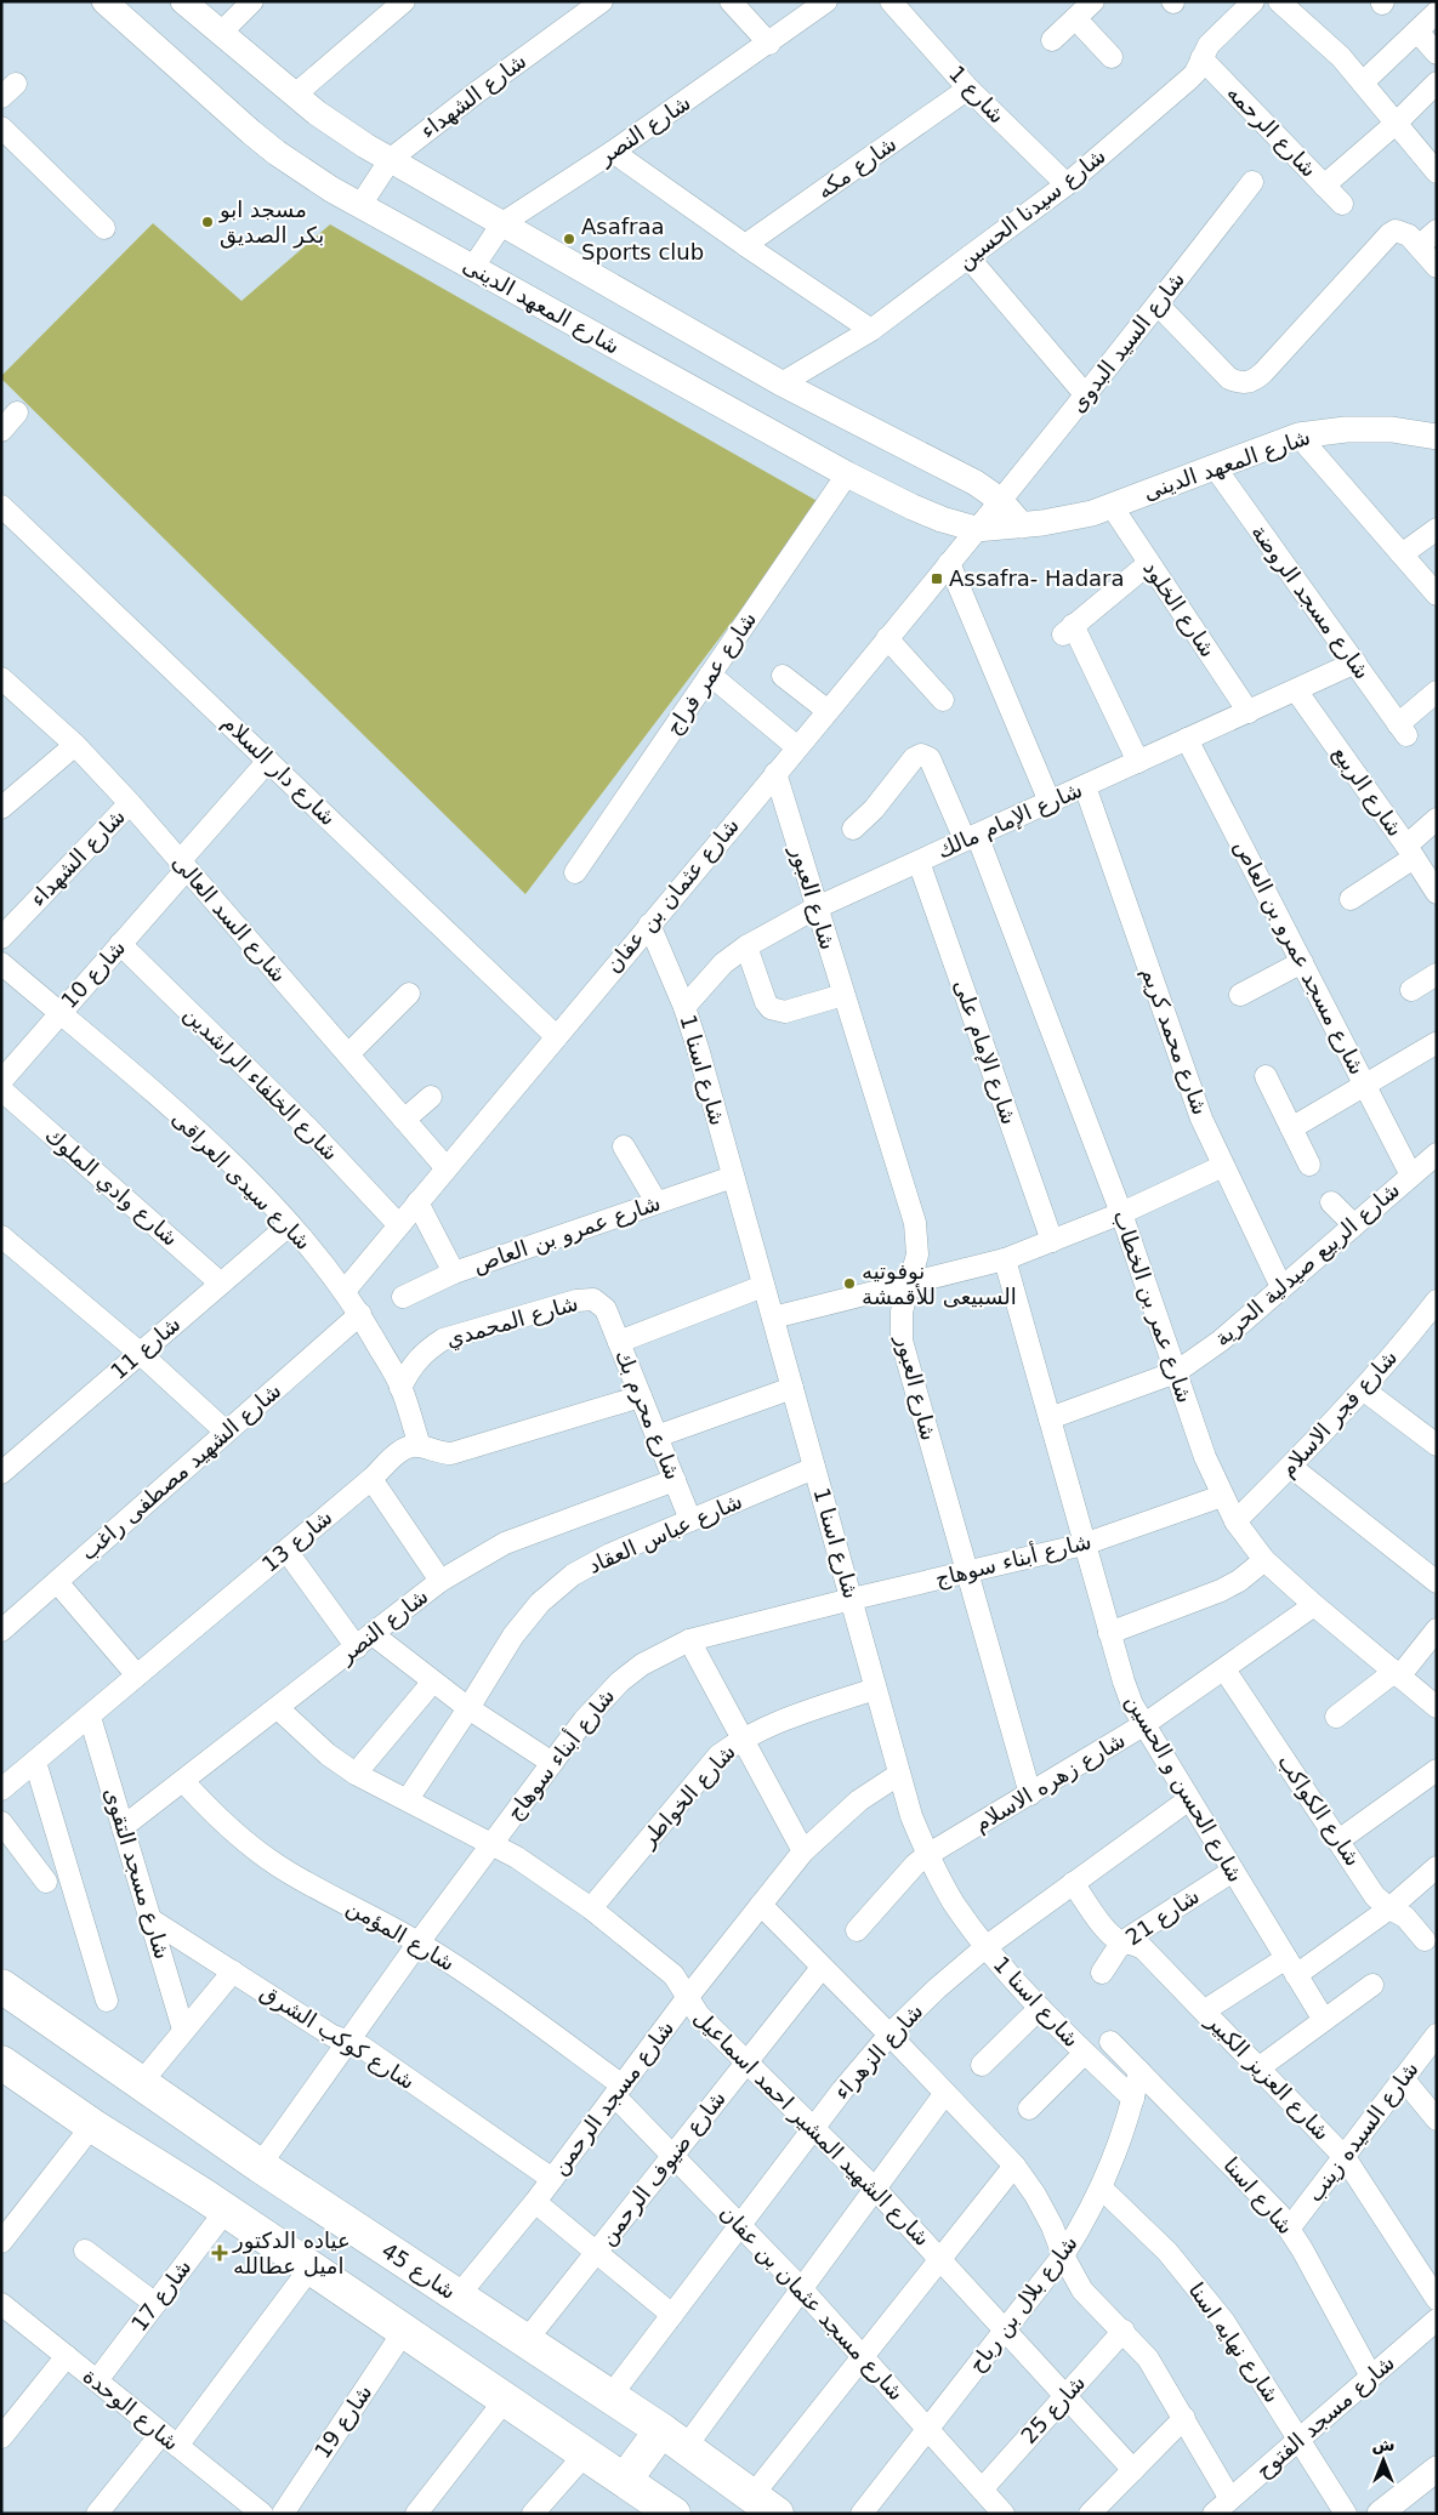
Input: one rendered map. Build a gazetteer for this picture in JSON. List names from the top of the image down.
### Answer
{
  "streets": {
    "main road": ["شارع 45"],
    "street": [
      "شارع 1",
      "شارع الشهداء",
      "شارع النصر",
      "شارع الرحمه",
      "شارع مكه",
      "شارع سيدنا الحسين",
      "شارع المعهد الدينى",
      "شارع السيد البدوى",
      "شارع مسجد الروضة",
      "شارع الخلود",
      "شارع عمر فراج",
      "شارع دار السلام",
      "شارع الربيع",
      "شارع الإمام مالك",
      "شارع عثمان بن عفان",
      "شارع العبور",
      "شارع السد العالى",
      "شارع مسجد عمرو بن العاص",
      "شارع 10",
      "شارع محمد كريم",
      "شارع الإمام على",
      "شارع اسنا 1",
      "شارع الخلفاء الراشدين",
      "شارع سيدى العراقى",
      "شارع وادي الملوك",
      "شارع عمرو بن العاص",
      "شارع الربيع صيدلية الحرية",
      "شارع عمر بن الخطاب",
      "شارع المحمدي",
      "شارع 11",
      "شارع فجر الاسلام",
      "شارع محرم بك",
      "شارع الشهيد مصطفى راغب",
      "شارع عباس العقاد",
      "شارع 13",
      "شارع أبناء سوهاج",
      "شارع زهره الاسلام",
      "شارع الحسن و الحسين",
      "شارع الخواطر",
      "شارع الكواكب",
      "شارع مسجد التقوى",
      "شارع 21",
      "شارع المؤمن",
      "شارع كوكب الشرق",
      "شارع الزهراء",
      "شارع العزيز الكبير",
      "شارع مسجد الرحمن",
      "شارع الشهيد المشير احمد اسماعيل",
      "شارع السيده زينب",
      "شارع ضيوف الرحمن",
      "شارع اسنا",
      "شارع 17",
      "شارع مسجد عثمان بن عفان",
      "شارع بلال بن رباح",
      "شارع نهايه اسنا",
      "شارع الوحدة",
      "شارع 25",
      "شارع مسجد الفتوح",
      "شارع 19"
    ]
  },
  "crossings": [
    ["شارع 1", "شارع مكه"],
    ["شارع 1", "شارع سيدنا الحسين"],
    ["شارع الشهداء", "شارع المعهد الدينى"],
    ["شارع الشهداء", "شارع السد العالى"],
    ["شارع النصر", "شارع المعهد الدينى"],
    ["شارع النصر", "شارع محرم بك"],
    ["شارع النصر", "شارع مسجد التقوى"],
    ["شارع النصر", "شارع المؤمن"],
    ["شارع النصر", "شارع الشهيد المشير احمد اسماعيل"],
    ["شارع الرحمه", "شارع سيدنا الحسين"],
    ["شارع المعهد الدينى", "شارع مسجد الروضة"],
    ["شارع المعهد الدينى", "شارع الخلود"],
    ["شارع المعهد الدينى", "شارع عمر فراج"],
    ["شارع المعهد الدينى", "شارع عثمان بن عفان"],
    ["شارع السيد البدوى", "شارع عثمان بن عفان"],
    ["شارع مسجد الروضة", "شارع الإمام مالك"],
    ["شارع الخلود", "شارع الإمام مالك"],
    ["شارع دار السلام", "شارع عثمان بن عفان"],
    ["شارع دار السلام", "شارع 10"],
    ["شارع الربيع", "شارع الإمام مالك"],
    ["شارع الإمام مالك", "شارع العبور"],
    ["شارع الإمام مالك", "شارع مسجد عمرو بن العاص"],
    ["شارع الإمام مالك", "شارع محمد كريم"],
    ["شارع الإمام مالك", "شارع الإمام على"],
    ["شارع الإمام مالك", "شارع اسنا 1"],
    ["شارع الإمام مالك", "شارع عمر بن الخطاب"],
    ["شارع عثمان بن عفان", "شارع العبور"],
    ["شارع عثمان بن عفان", "شارع السد العالى"],
    ["شارع عثمان بن عفان", "شارع اسنا 1"],
    ["شارع عثمان بن عفان", "شارع الخلفاء الراشدين"],
    ["شارع عثمان بن عفان", "شارع سيدى العراقى"],
    ["شارع العبور", "شارع أبناء سوهاج"],
    ["شارع العبور", "شارع زهره الاسلام"],
    ["شارع السد العالى", "شارع 10"],
    ["شارع مسجد عمرو بن العاص", "شارع الربيع صيدلية الحرية"],
    ["شارع 10", "شارع الخلفاء الراشدين"],
    ["شارع 10", "شارع سيدى العراقى"],
    ["شارع محمد كريم", "شارع الربيع صيدلية الحرية"],
    ["شارع اسنا 1", "شارع عمرو بن العاص"],
    ["شارع اسنا 1", "شارع عباس العقاد"],
    ["شارع اسنا 1", "شارع أبناء سوهاج"],
    ["شارع اسنا 1", "شارع زهره الاسلام"],
    ["شارع اسنا 1", "شارع الخواطر"],
    ["شارع اسنا 1", "شارع الزهراء"],
    ["شارع اسنا 1", "شارع مسجد الرحمن"],
    ["شارع اسنا 1", "شارع بلال بن رباح"],
    ["شارع سيدى العراقى", "شارع المحمدي"],
    ["شارع سيدى العراقى", "شارع 11"],
    ["شارع سيدى العراقى", "شارع الشهيد مصطفى راغب"],
    ["شارع سيدى العراقى", "شارع 13"],
    ["شارع وادي الملوك", "شارع 11"],
    ["شارع الربيع صيدلية الحرية", "شارع عمر بن الخطاب"],
    ["شارع الربيع صيدلية الحرية", "شارع الحسن و الحسين"],
    ["شارع عمر بن الخطاب", "شارع فجر الاسلام"],
    ["شارع عمر بن الخطاب", "شارع أبناء سوهاج"],
    ["شارع عمر بن الخطاب", "شارع زهره الاسلام"],
    ["شارع المحمدي", "شارع محرم بك"],
    ["شارع محرم بك", "شارع عباس العقاد"],
    ["شارع عباس العقاد", "شارع الشهيد المشير احمد اسماعيل"],
    ["شارع 13", "شارع مسجد التقوى"],
    ["شارع أبناء سوهاج", "شارع الحسن و الحسين"],
    ["شارع أبناء سوهاج", "شارع المؤمن"],
    ["شارع أبناء سوهاج", "شارع كوكب الشرق"],
    ["شارع أبناء سوهاج", "شارع الشهيد المشير احمد اسماعيل"],
    ["شارع أبناء سوهاج", "شارع 45"],
    ["شارع زهره الاسلام", "شارع الحسن و الحسين"],
    ["شارع زهره الاسلام", "شارع الكواكب"],
    ["شارع الحسن و الحسين", "شارع 21"],
    ["شارع الحسن و الحسين", "شارع الزهراء"],
    ["شارع الخواطر", "شارع الشهيد المشير احمد اسماعيل"],
    ["شارع مسجد التقوى", "شارع كوكب الشرق"],
    ["شارع 21", "شارع العزيز الكبير"],
    ["شارع المؤمن", "شارع مسجد الرحمن"],
    ["شارع المؤمن", "شارع مسجد عثمان بن عفان"],
    ["شارع كوكب الشرق", "شارع مسجد الرحمن"],
    ["شارع الزهراء", "شارع العزيز الكبير"],
    ["شارع الزهراء", "شارع الشهيد المشير احمد اسماعيل"],
    ["شارع الزهراء", "شارع 45"],
    ["شارع الزهراء", "شارع مسجد عثمان بن عفان"],
    ["شارع العزيز الكبير", "شارع السيده زينب"],
    ["شارع مسجد الرحمن", "شارع الشهيد المشير احمد اسماعيل"],
    ["شارع مسجد الرحمن", "شارع 45"],
    ["شارع مسجد الرحمن", "شارع مسجد عثمان بن عفان"],
    ["شارع الشهيد المشير احمد اسماعيل", "شارع ضيوف الرحمن"],
    ["شارع الشهيد المشير احمد اسماعيل", "شارع بلال بن رباح"],
    ["شارع الشهيد المشير احمد اسماعيل", "شارع 25"],
    ["شارع السيده زينب", "شارع اسنا"],
    ["شارع ضيوف الرحمن", "شارع 45"],
    ["شارع ضيوف الرحمن", "شارع مسجد عثمان بن عفان"],
    ["شارع اسنا", "شارع بلال بن رباح"],
    ["شارع اسنا", "شارع مسجد الفتوح"],
    ["شارع 17", "شارع الوحدة"],
    ["شارع مسجد عثمان بن عفان", "شارع بلال بن رباح"],
    ["شارع مسجد عثمان بن عفان", "شارع 25"],
    ["شارع بلال بن رباح", "شارع نهايه اسنا"],
    ["شارع نهايه اسنا", "شارع مسجد الفتوح"]
  ],
  "places": {
    "other": ["مسجد ابو بكر الصديق", "Asafraa Sports club", "نوفوتيه السبيعى للأقمشة"],
    "transit": ["Assafra- Hadara"],
    "health": ["عياده الدكتور اميل عطالله"]
  },
  "north": "top"
}
